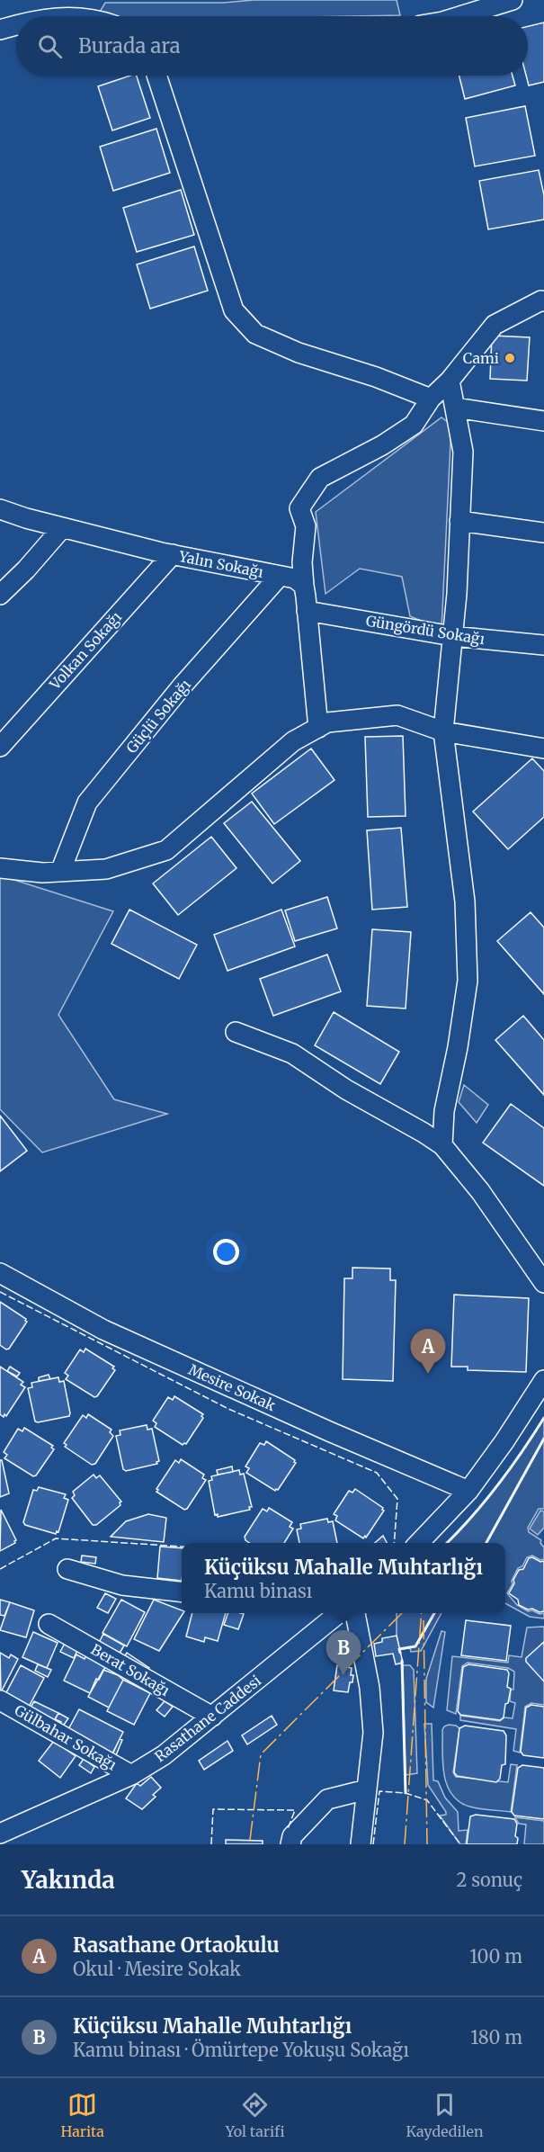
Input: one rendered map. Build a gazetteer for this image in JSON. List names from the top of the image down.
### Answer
{
  "streets": {
    "street": [
      "Yalın Sokağı",
      "Güngördü Sokağı",
      "Volkan Sokağı",
      "Güçlü Sokağı",
      "Mesire Sokak",
      "Berat Sokağı",
      "Rasathane Caddesi",
      "Gülbahar Sokağı"
    ]
  },
  "crossings": [
    ["Yalın Sokağı", "Volkan Sokağı"],
    ["Yalın Sokağı", "Güçlü Sokağı"],
    ["Berat Sokağı", "Rasathane Caddesi"],
    ["Rasathane Caddesi", "Gülbahar Sokağı"]
  ],
  "places": ["Cami"],
  "page": {
    "search": "Burada ara",
    "pins": ["A", "B"],
    "popup": ["Küçüksu Mahalle Muhtarlığı", "Kamu binası"],
    "heading": ["Yakında", "2 sonuç"],
    "list": [
      {
        "mark": "A",
        "name": "Rasathane Ortaokulu",
        "note": "Okul · Mesire Sokak",
        "value": "100 m"
      },
      {
        "mark": "B",
        "name": "Küçüksu Mahalle Muhtarlığı",
        "note": "Kamu binası · Ömürtepe Yokuşu Sokağı",
        "value": "180 m"
      }
    ],
    "nav": ["Harita", "Yol tarifi", "Kaydedilen"]
  }
}
